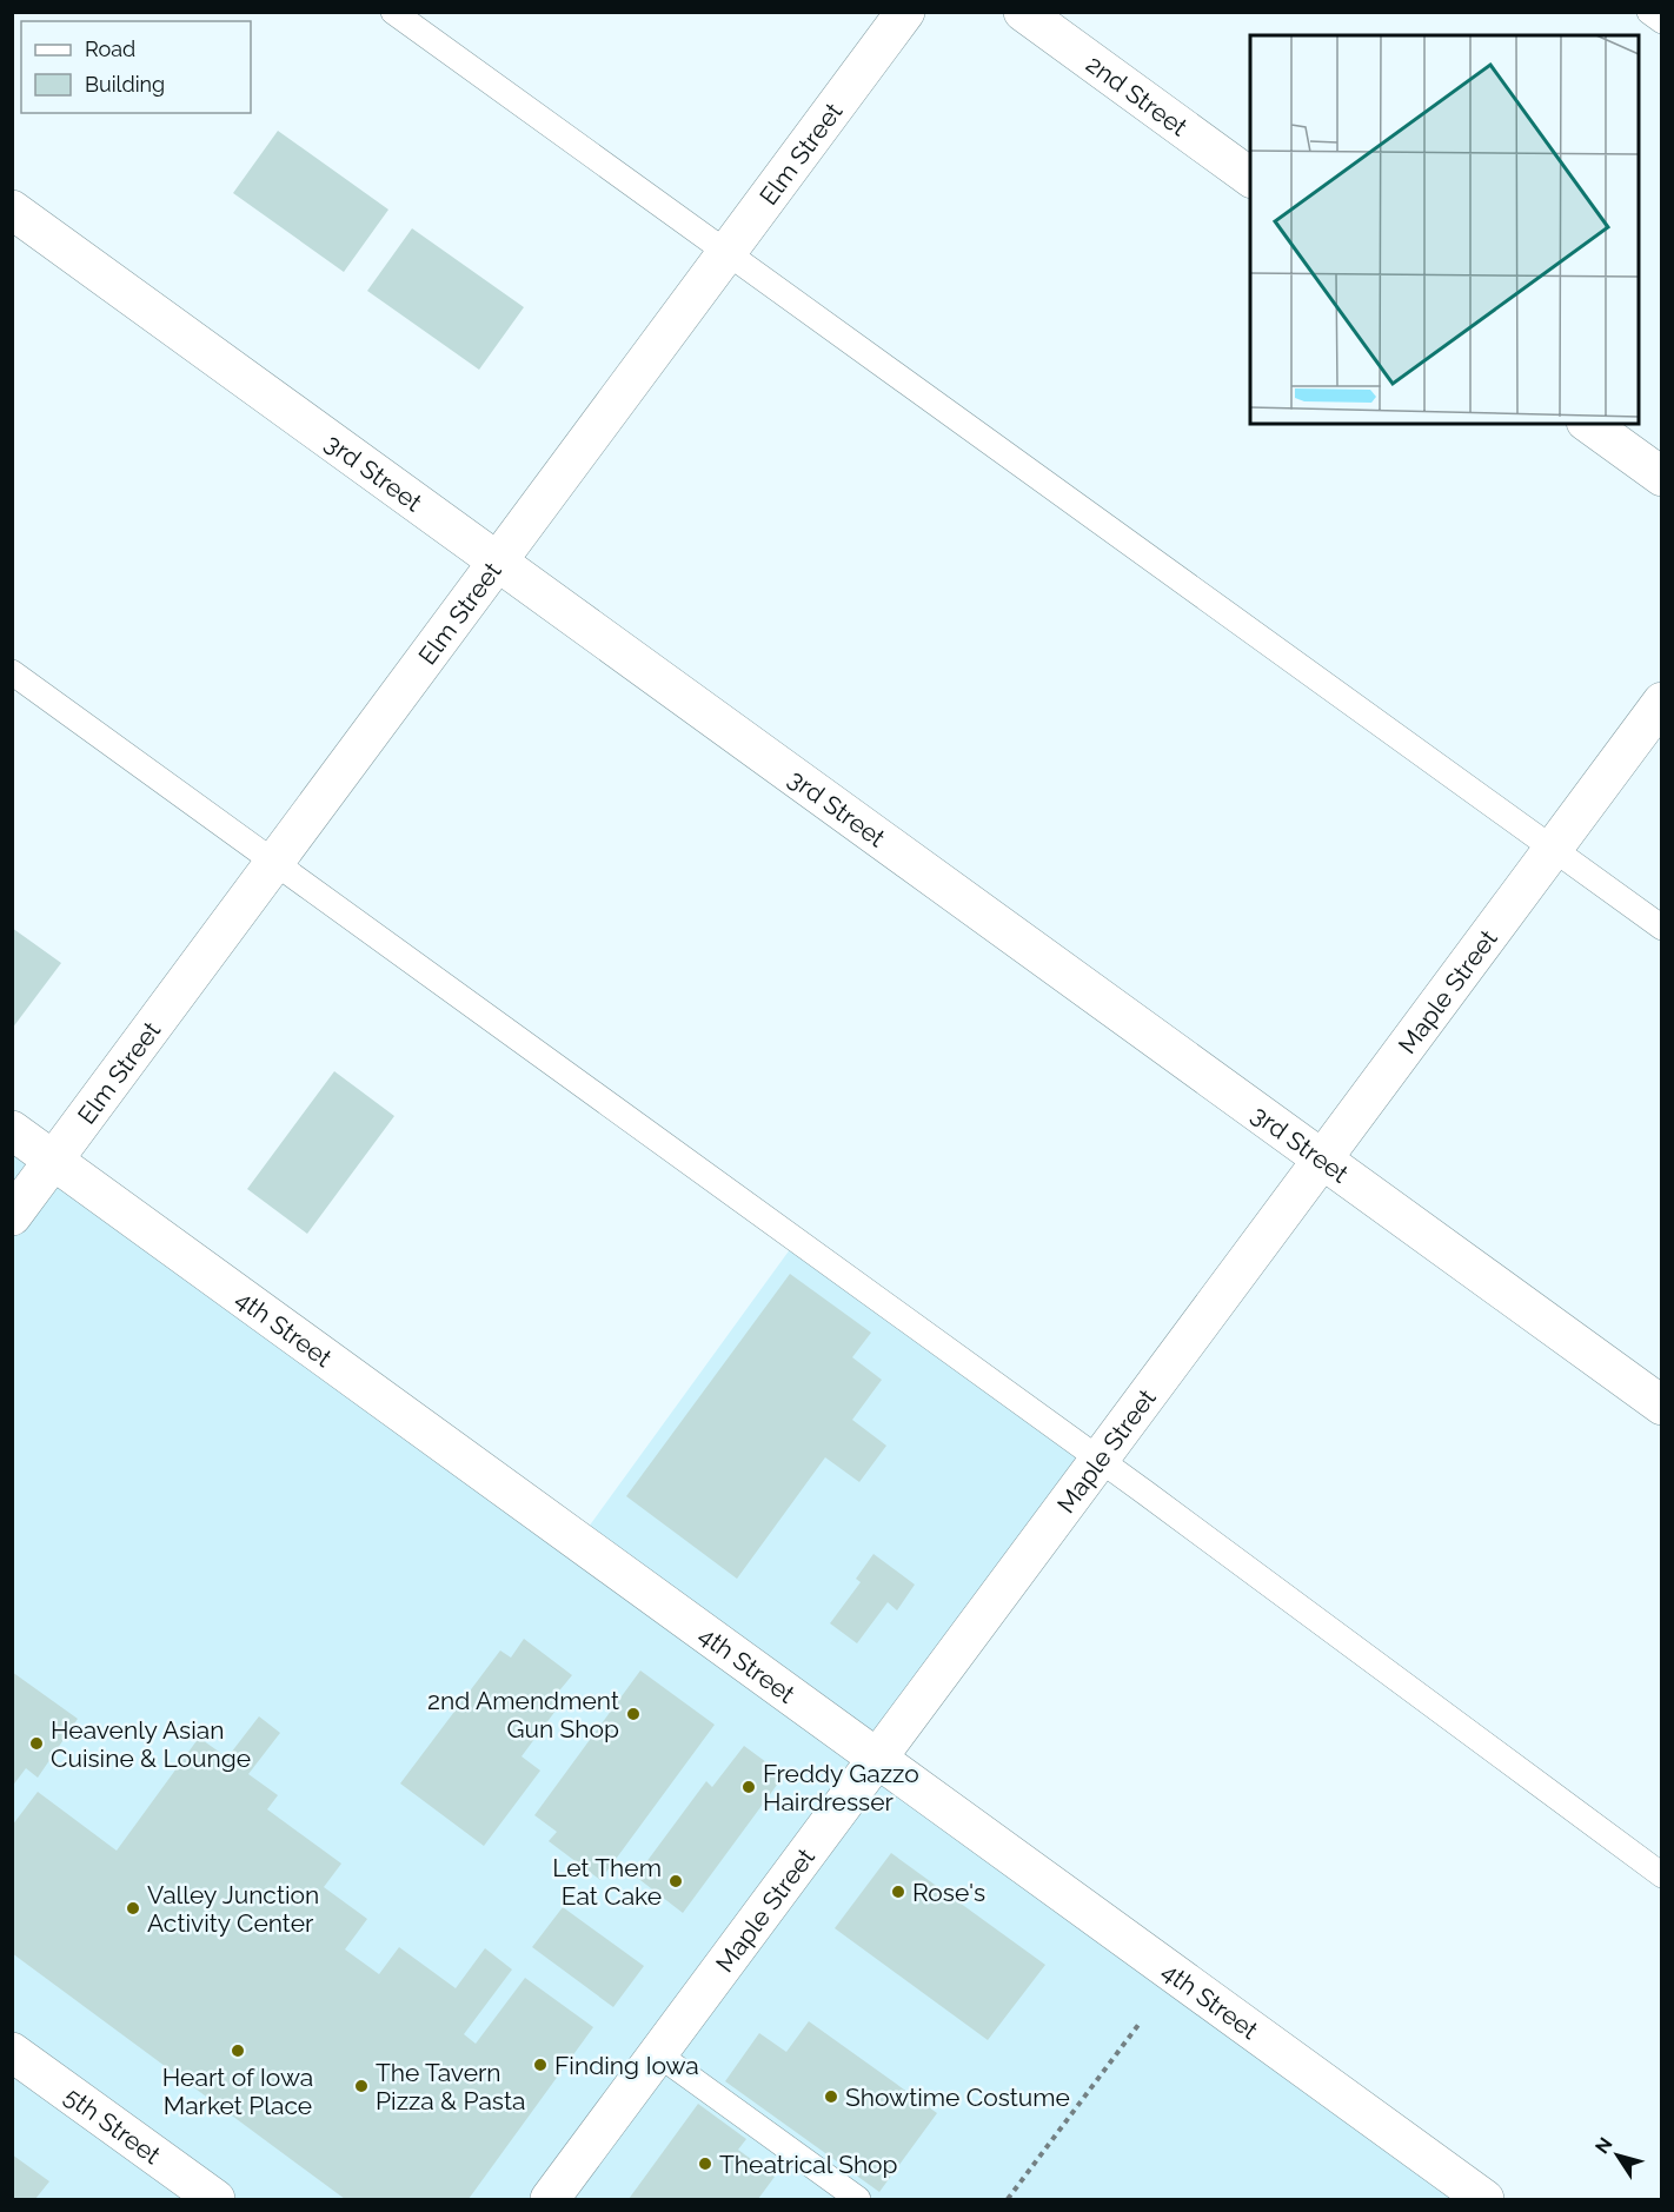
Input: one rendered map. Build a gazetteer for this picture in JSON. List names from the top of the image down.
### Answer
{
  "streets": {
    "street": [
      "2nd Street",
      "Elm Street",
      "3rd Street",
      "Maple Street",
      "4th Street",
      "5th Street"
    ]
  },
  "crossings": [
    ["Elm Street", "3rd Street"],
    ["Elm Street", "4th Street"],
    ["3rd Street", "Maple Street"],
    ["Maple Street", "4th Street"]
  ],
  "places": [
    "2nd Amendment Gun Shop",
    "Heavenly Asian Cuisine & Lounge",
    "Freddy Gazzo Hairdresser",
    "Let Them Eat Cake",
    "Rose's",
    "Valley Junction Activity Center",
    "Heart of Iowa Market Place",
    "Finding Iowa",
    "The Tavern Pizza & Pasta",
    "Showtime Costume",
    "Theatrical Shop"
  ],
  "legend": ["Road", "Building"],
  "north": "top left"
}
